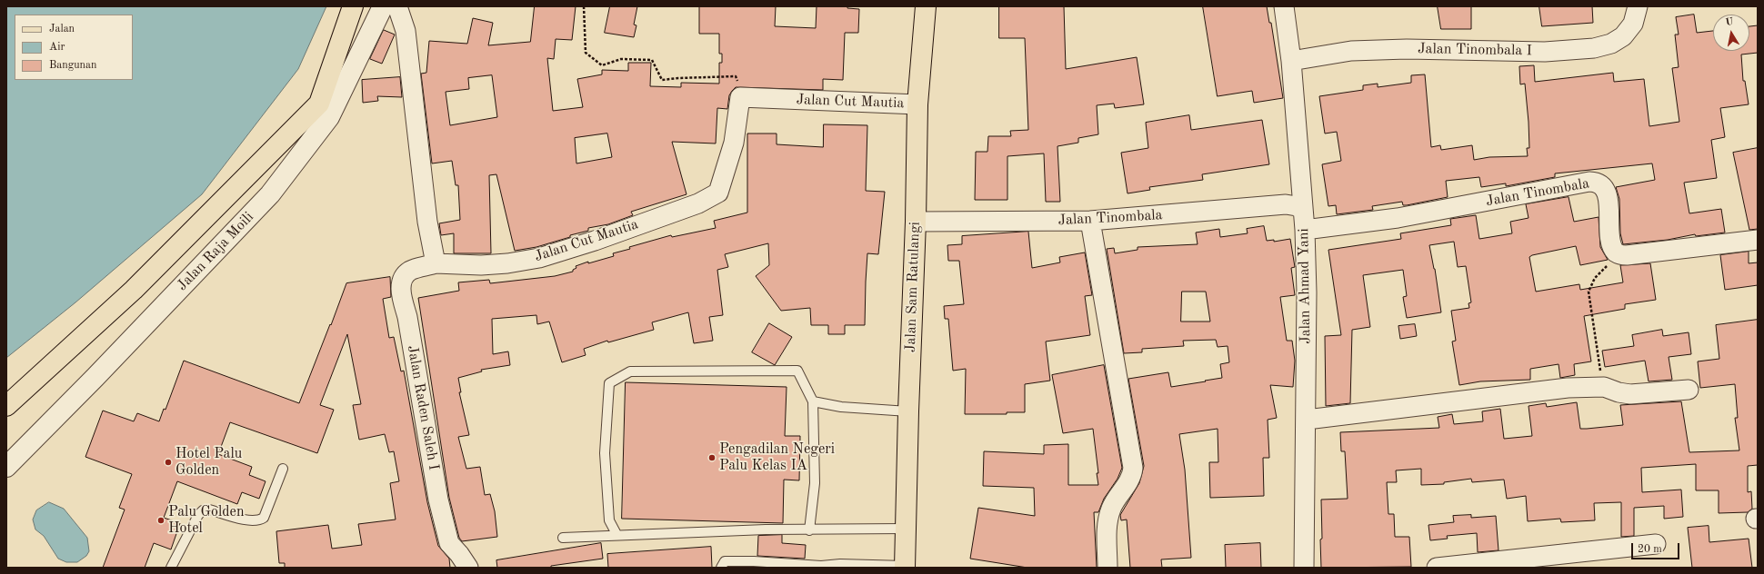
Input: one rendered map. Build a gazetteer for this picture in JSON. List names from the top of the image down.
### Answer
{
  "streets": {
    "main road": ["Jalan Sam Ratulangi"],
    "street": [
      "Jalan Tinombala I",
      "Jalan Cut Mautia",
      "Jalan Tinombala",
      "Jalan Raja Moili",
      "Jalan Ahmad Yani",
      "Jalan Raden Saleh I"
    ]
  },
  "crossings": [
    ["Jalan Tinombala I", "Jalan Ahmad Yani"],
    ["Jalan Cut Mautia", "Jalan Sam Ratulangi"],
    ["Jalan Cut Mautia", "Jalan Raden Saleh I"],
    ["Jalan Tinombala", "Jalan Ahmad Yani"],
    ["Jalan Tinombala", "Jalan Sam Ratulangi"]
  ],
  "places": ["Pengadilan Negeri Palu Kelas IA", "Hotel Palu Golden", "Palu Golden Hotel"],
  "legend": ["Jalan", "Air", "Bangunan"],
  "scale_bar": "20 m",
  "north": "top"
}
